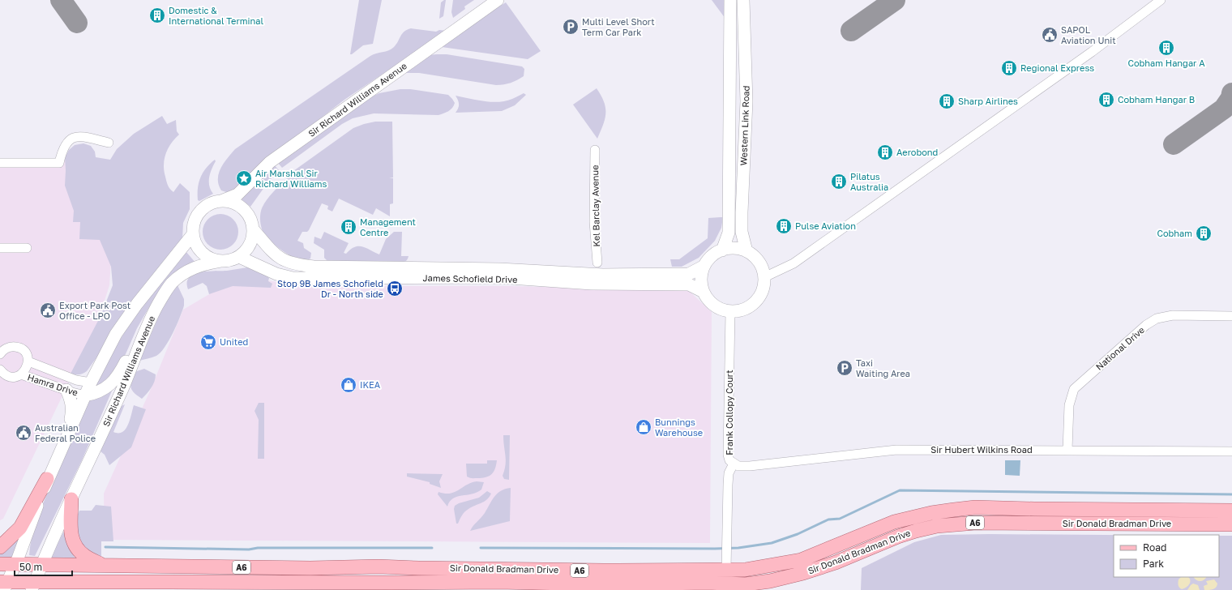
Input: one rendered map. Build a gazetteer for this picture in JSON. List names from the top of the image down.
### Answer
{
  "streets": {
    "main road": ["A6", "Sir Donald Bradman Drive"],
    "street": [
      "Sir Richard Williams Avenue",
      "Western Link Road",
      "Kel Barclay Avenue",
      "James Schofield Drive",
      "National Drive",
      "Hamra Drive",
      "Frank Collopy Court",
      "Sir Hubert Wilkins Road"
    ]
  },
  "crossings": [
    ["Sir Richard Williams Avenue", "James Schofield Drive"],
    ["Sir Richard Williams Avenue", "Sir Donald Bradman Drive"],
    ["Western Link Road", "James Schofield Drive"],
    ["Western Link Road", "Frank Collopy Court"],
    ["Kel Barclay Avenue", "James Schofield Drive"],
    ["James Schofield Drive", "Frank Collopy Court"],
    ["National Drive", "Sir Hubert Wilkins Road"],
    ["Frank Collopy Court", "Sir Hubert Wilkins Road"],
    ["Frank Collopy Court", "Sir Donald Bradman Drive"]
  ],
  "places": {
    "building": [
      "Domestic & International Terminal",
      "Cobham Hangar A",
      "Regional Express",
      "Cobham Hangar B",
      "Sharp Airlines",
      "Aerobond",
      "Pilatus Australia",
      "Pulse Aviation",
      "Management Centre",
      "Cobham"
    ],
    "parking": ["Multi Level Short Term Car Park", "Taxi Waiting Area"],
    "public building": ["SAPOL Aviation Unit", "Export Park Post Office - LPO", "Australian Federal Police"],
    "place": ["Air Marshal Sir Richard Williams"],
    "bus stop": ["Stop 9B James Schofield Dr - North side"],
    "supermarket": ["United"],
    "shop": ["IKEA", "Bunnings Warehouse"]
  },
  "legend": ["Road", "Park"],
  "scale_bar": "50 m"
}
